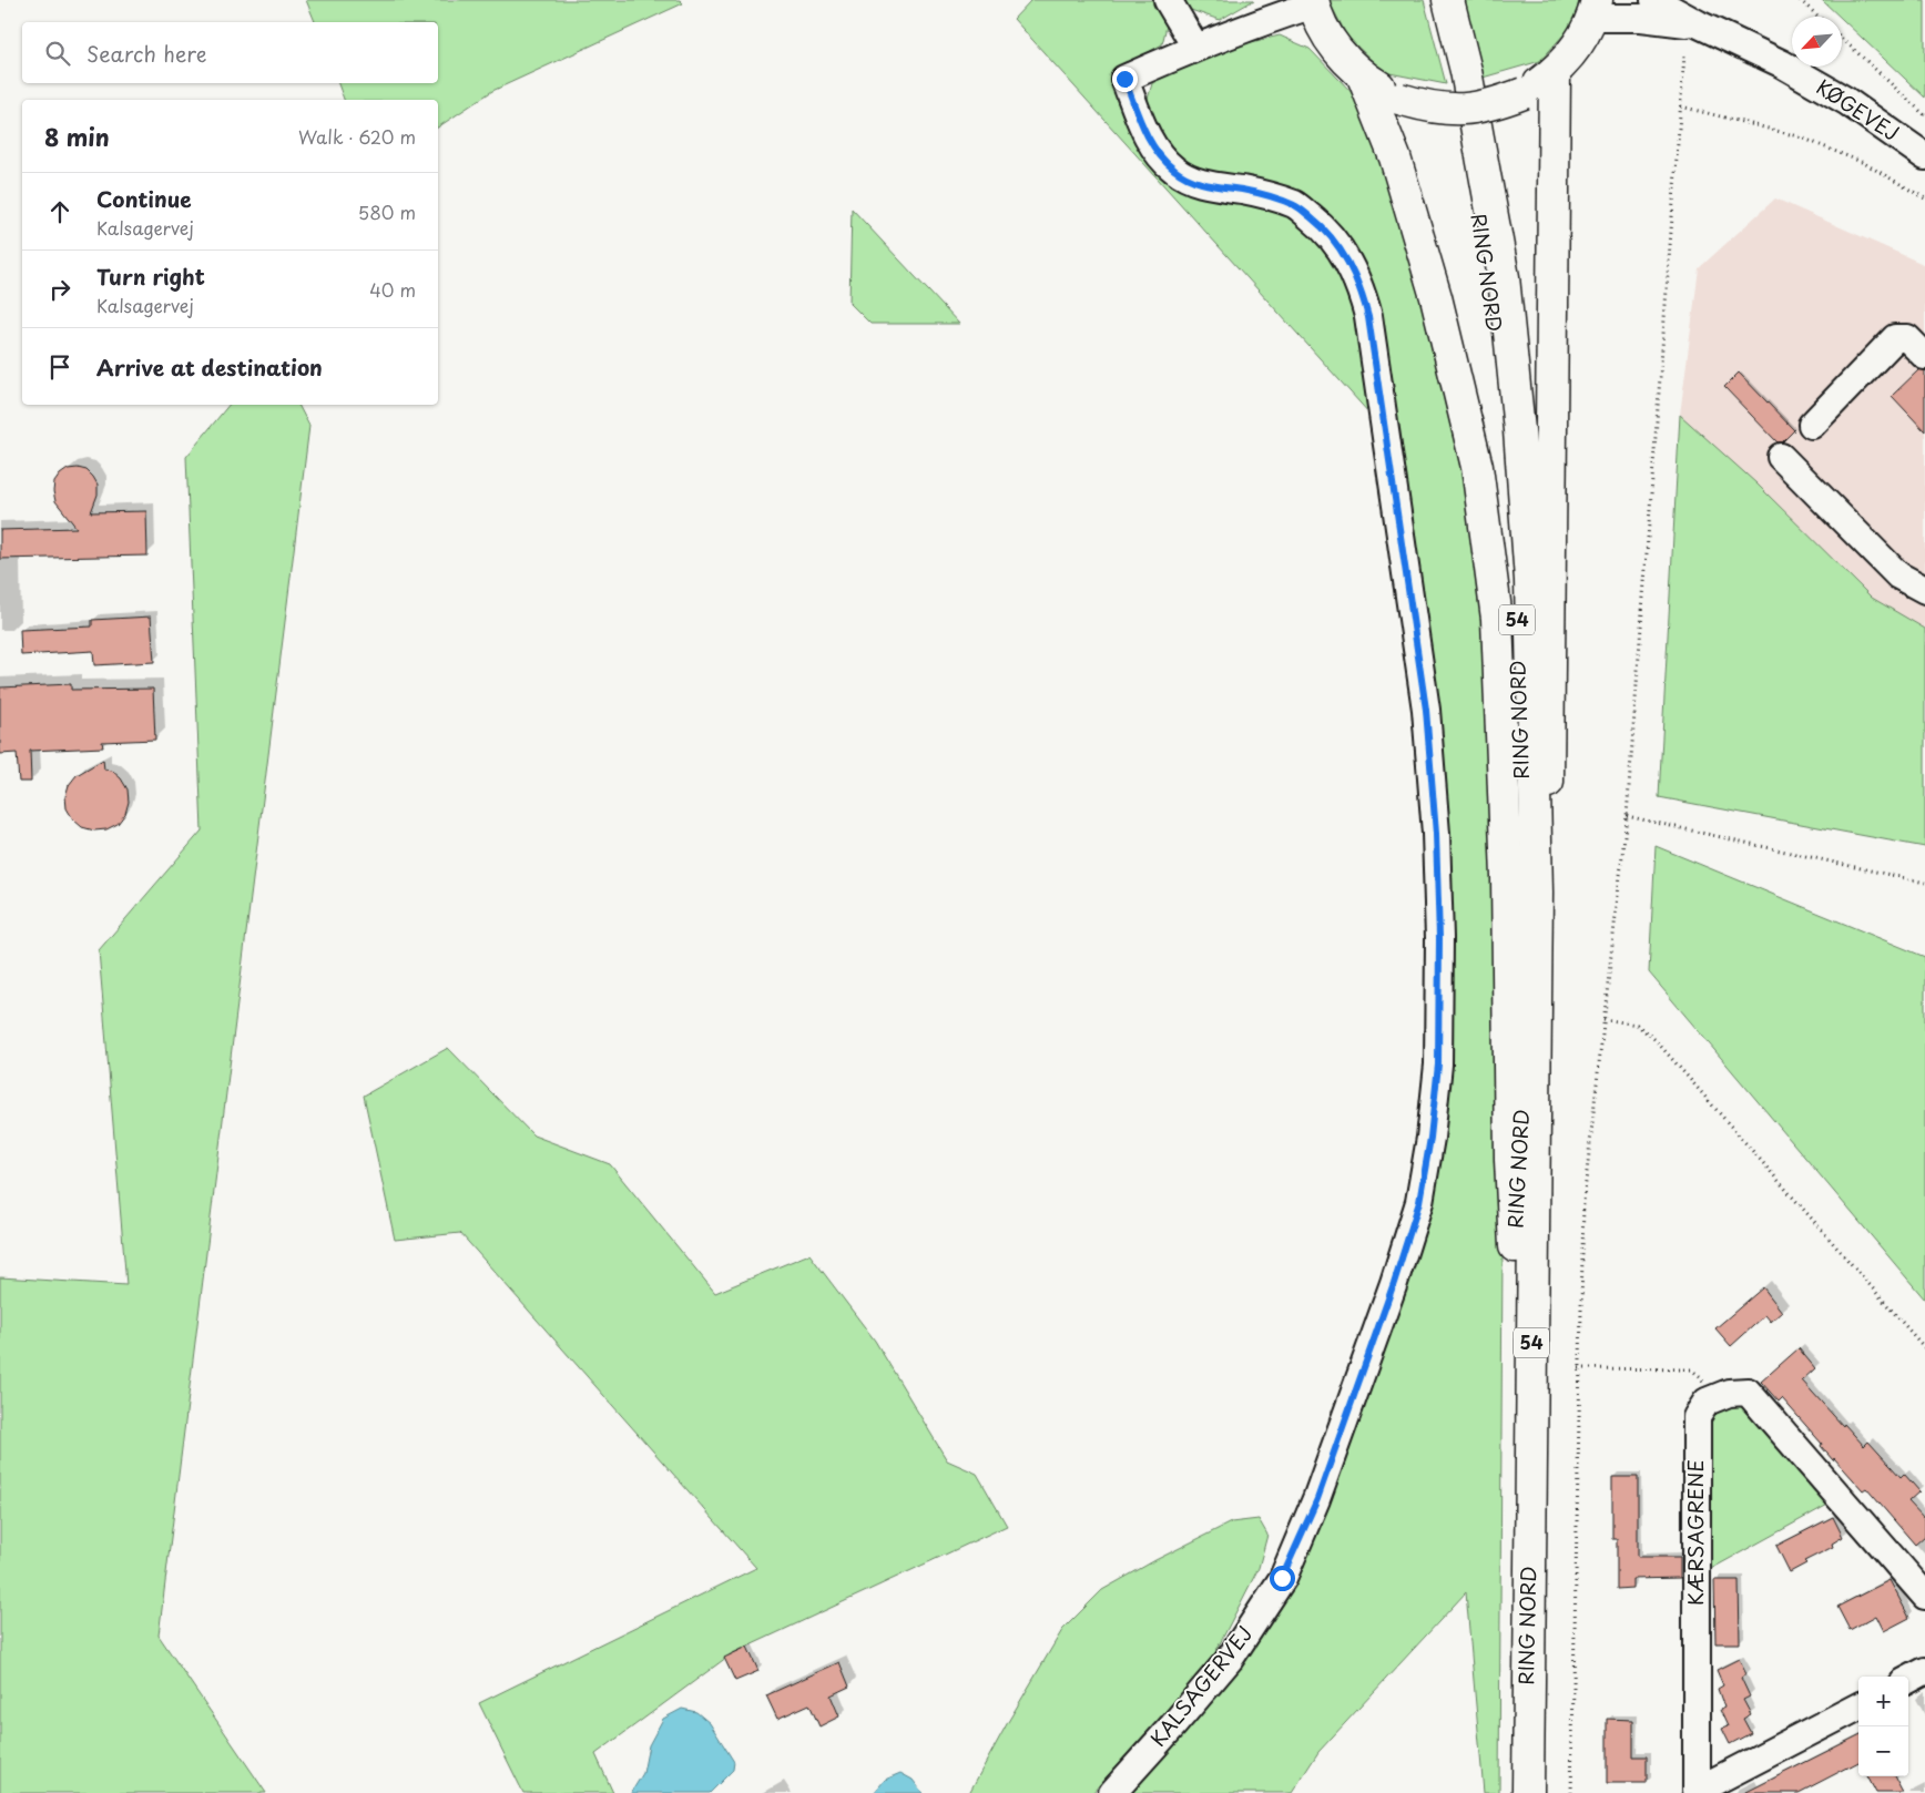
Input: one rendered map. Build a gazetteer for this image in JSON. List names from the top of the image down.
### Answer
{
  "streets": {
    "main road": ["RING NORD", "54"],
    "street": ["KØGEVEJ", "KÆRSAGRENE", "KALSAGERVEJ"]
  },
  "crossings": [
    ["RING NORD", "54"]
  ],
  "north": "bottom left",
  "page": {
    "search": "Search here",
    "heading": ["8 min", "Walk · 620 m"],
    "list": [
      ["Continue", "Kalsagervej", "580 m"],
      ["Turn right", "Kalsagervej", "40 m"],
      "Arrive at destination"
    ],
    "map_buttons": ["+", "−"]
  }
}
